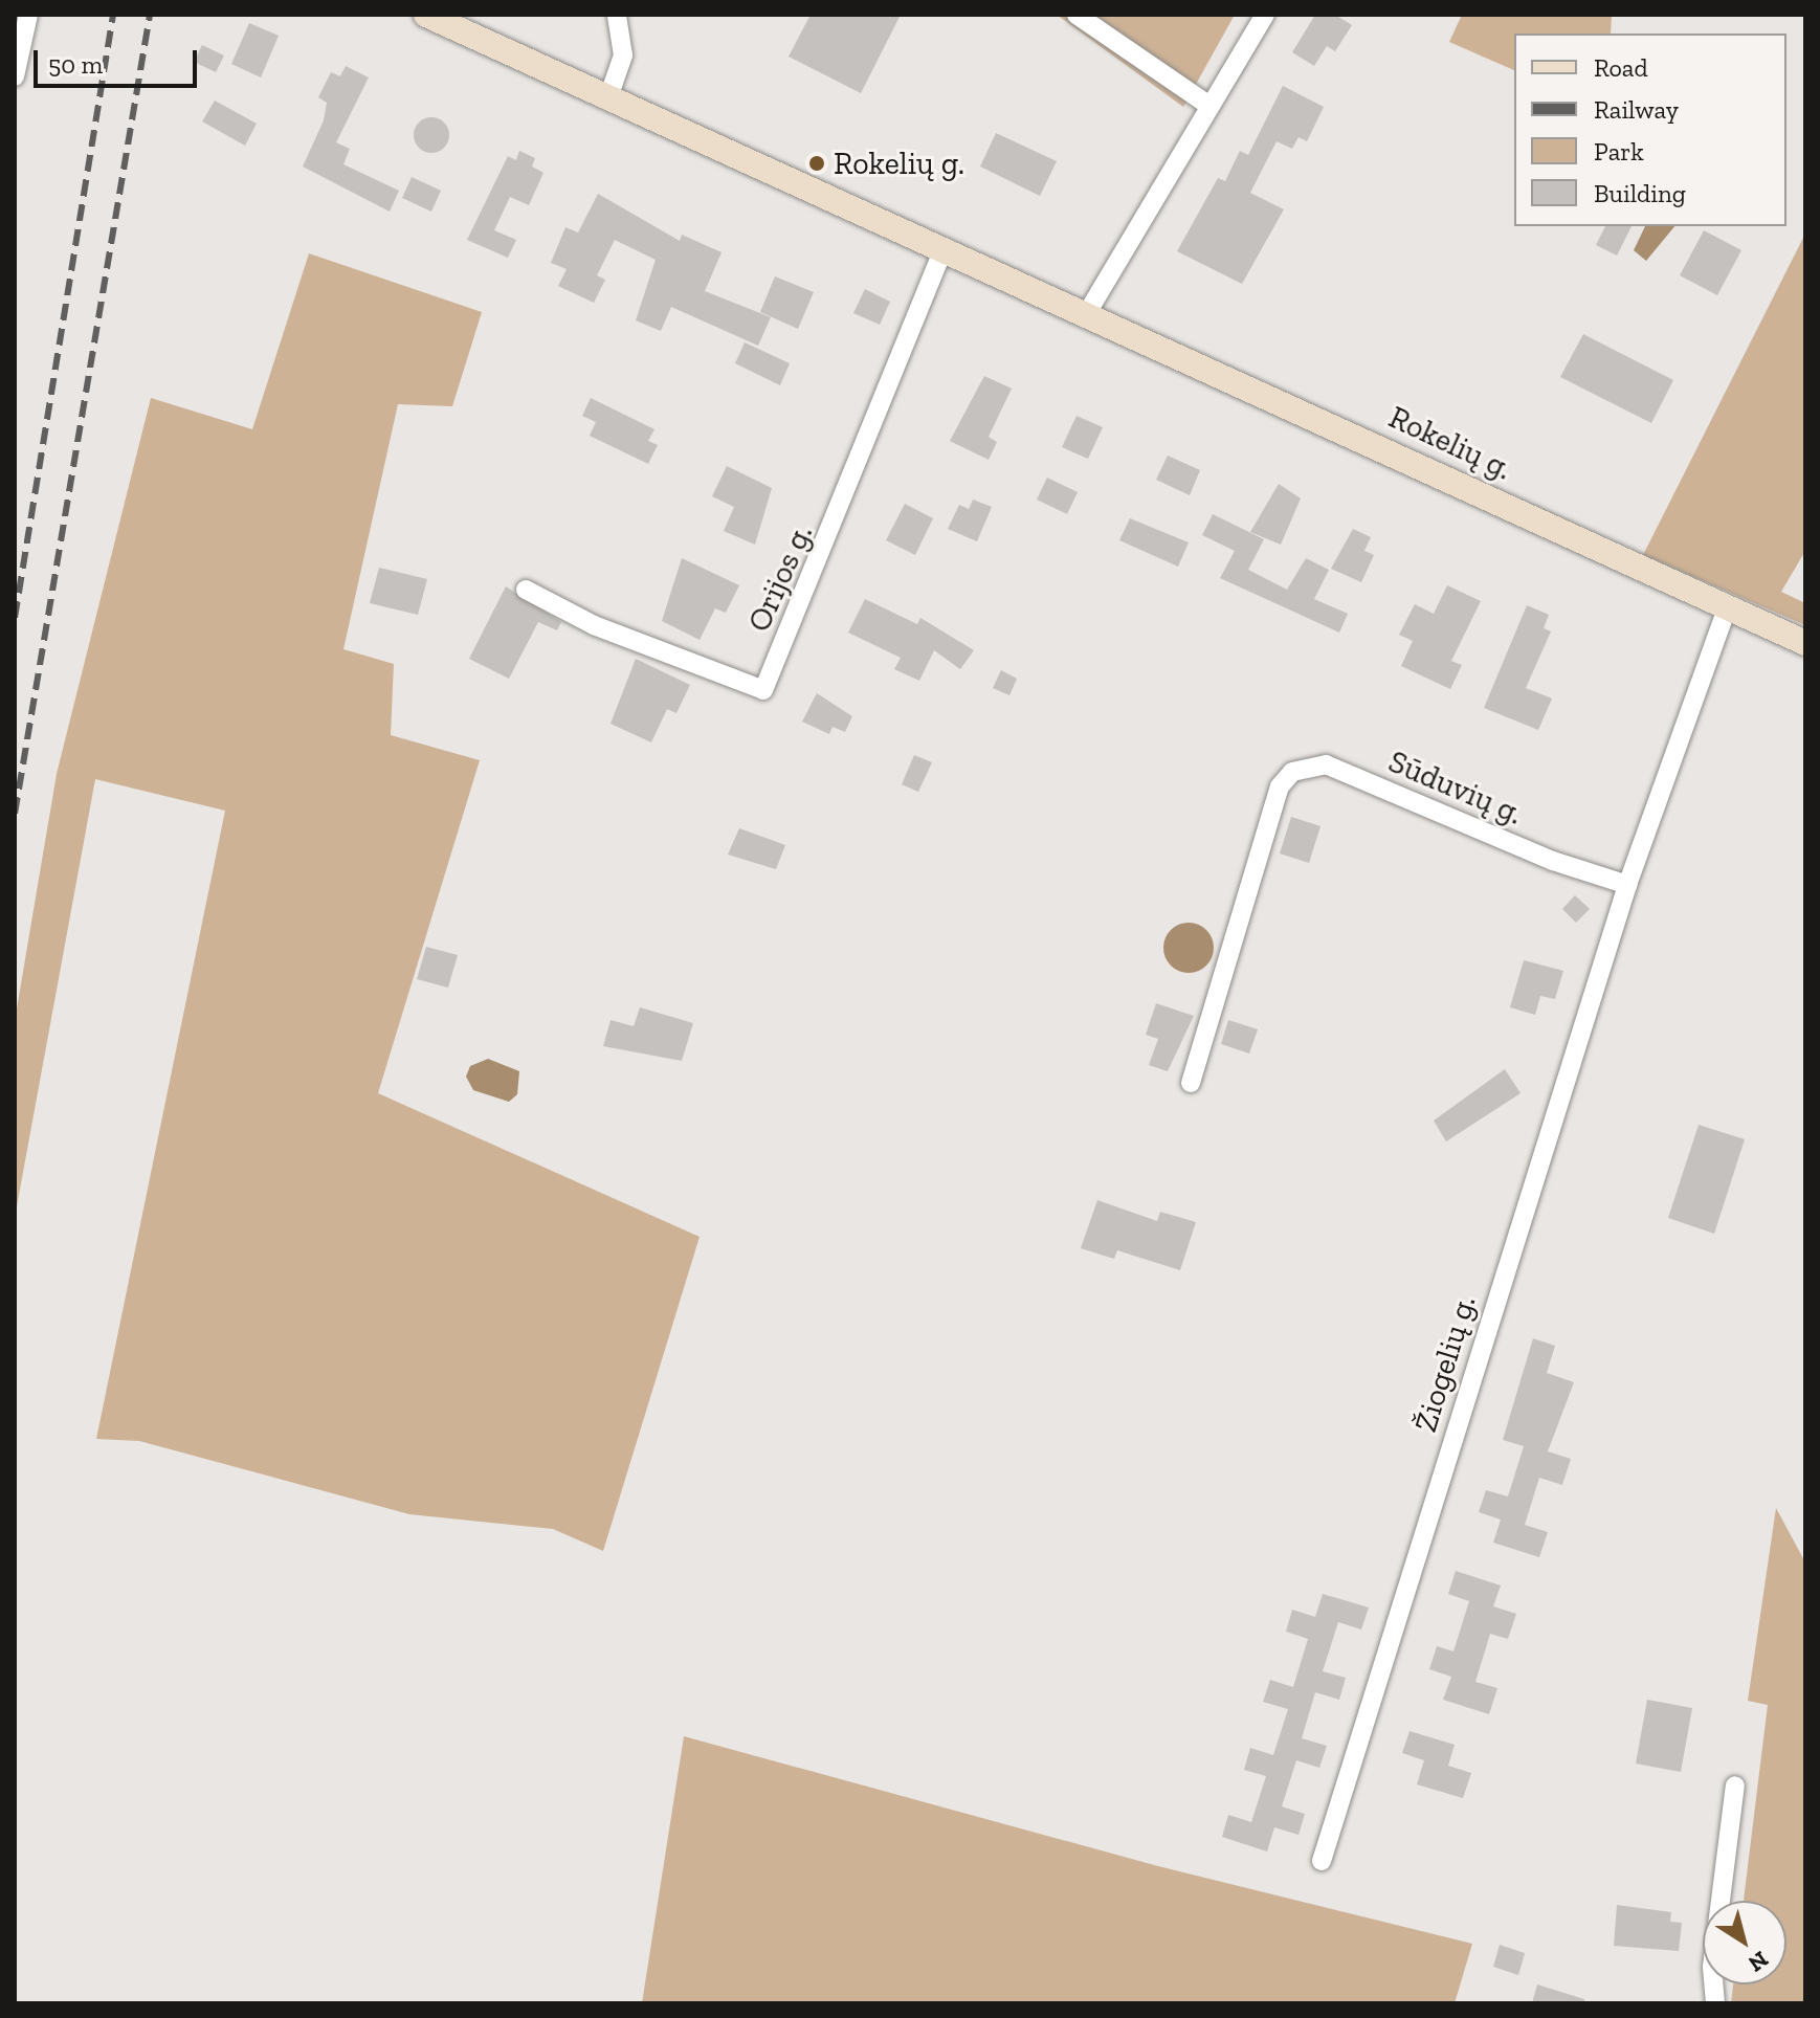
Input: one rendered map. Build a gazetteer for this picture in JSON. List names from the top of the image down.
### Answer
{
  "streets": {
    "main road": ["Rokelių g."],
    "street": ["Orijos g.", "Sūduvių g.", "Žiogelių g."]
  },
  "crossings": [
    ["Rokelių g.", "Orijos g."],
    ["Sūduvių g.", "Žiogelių g."]
  ],
  "places": ["Rokelių g."],
  "legend": [
    "Road",
    "Railway",
    "Park",
    "Building"
  ],
  "scale_bar": "50 m",
  "north": "bottom right"
}
